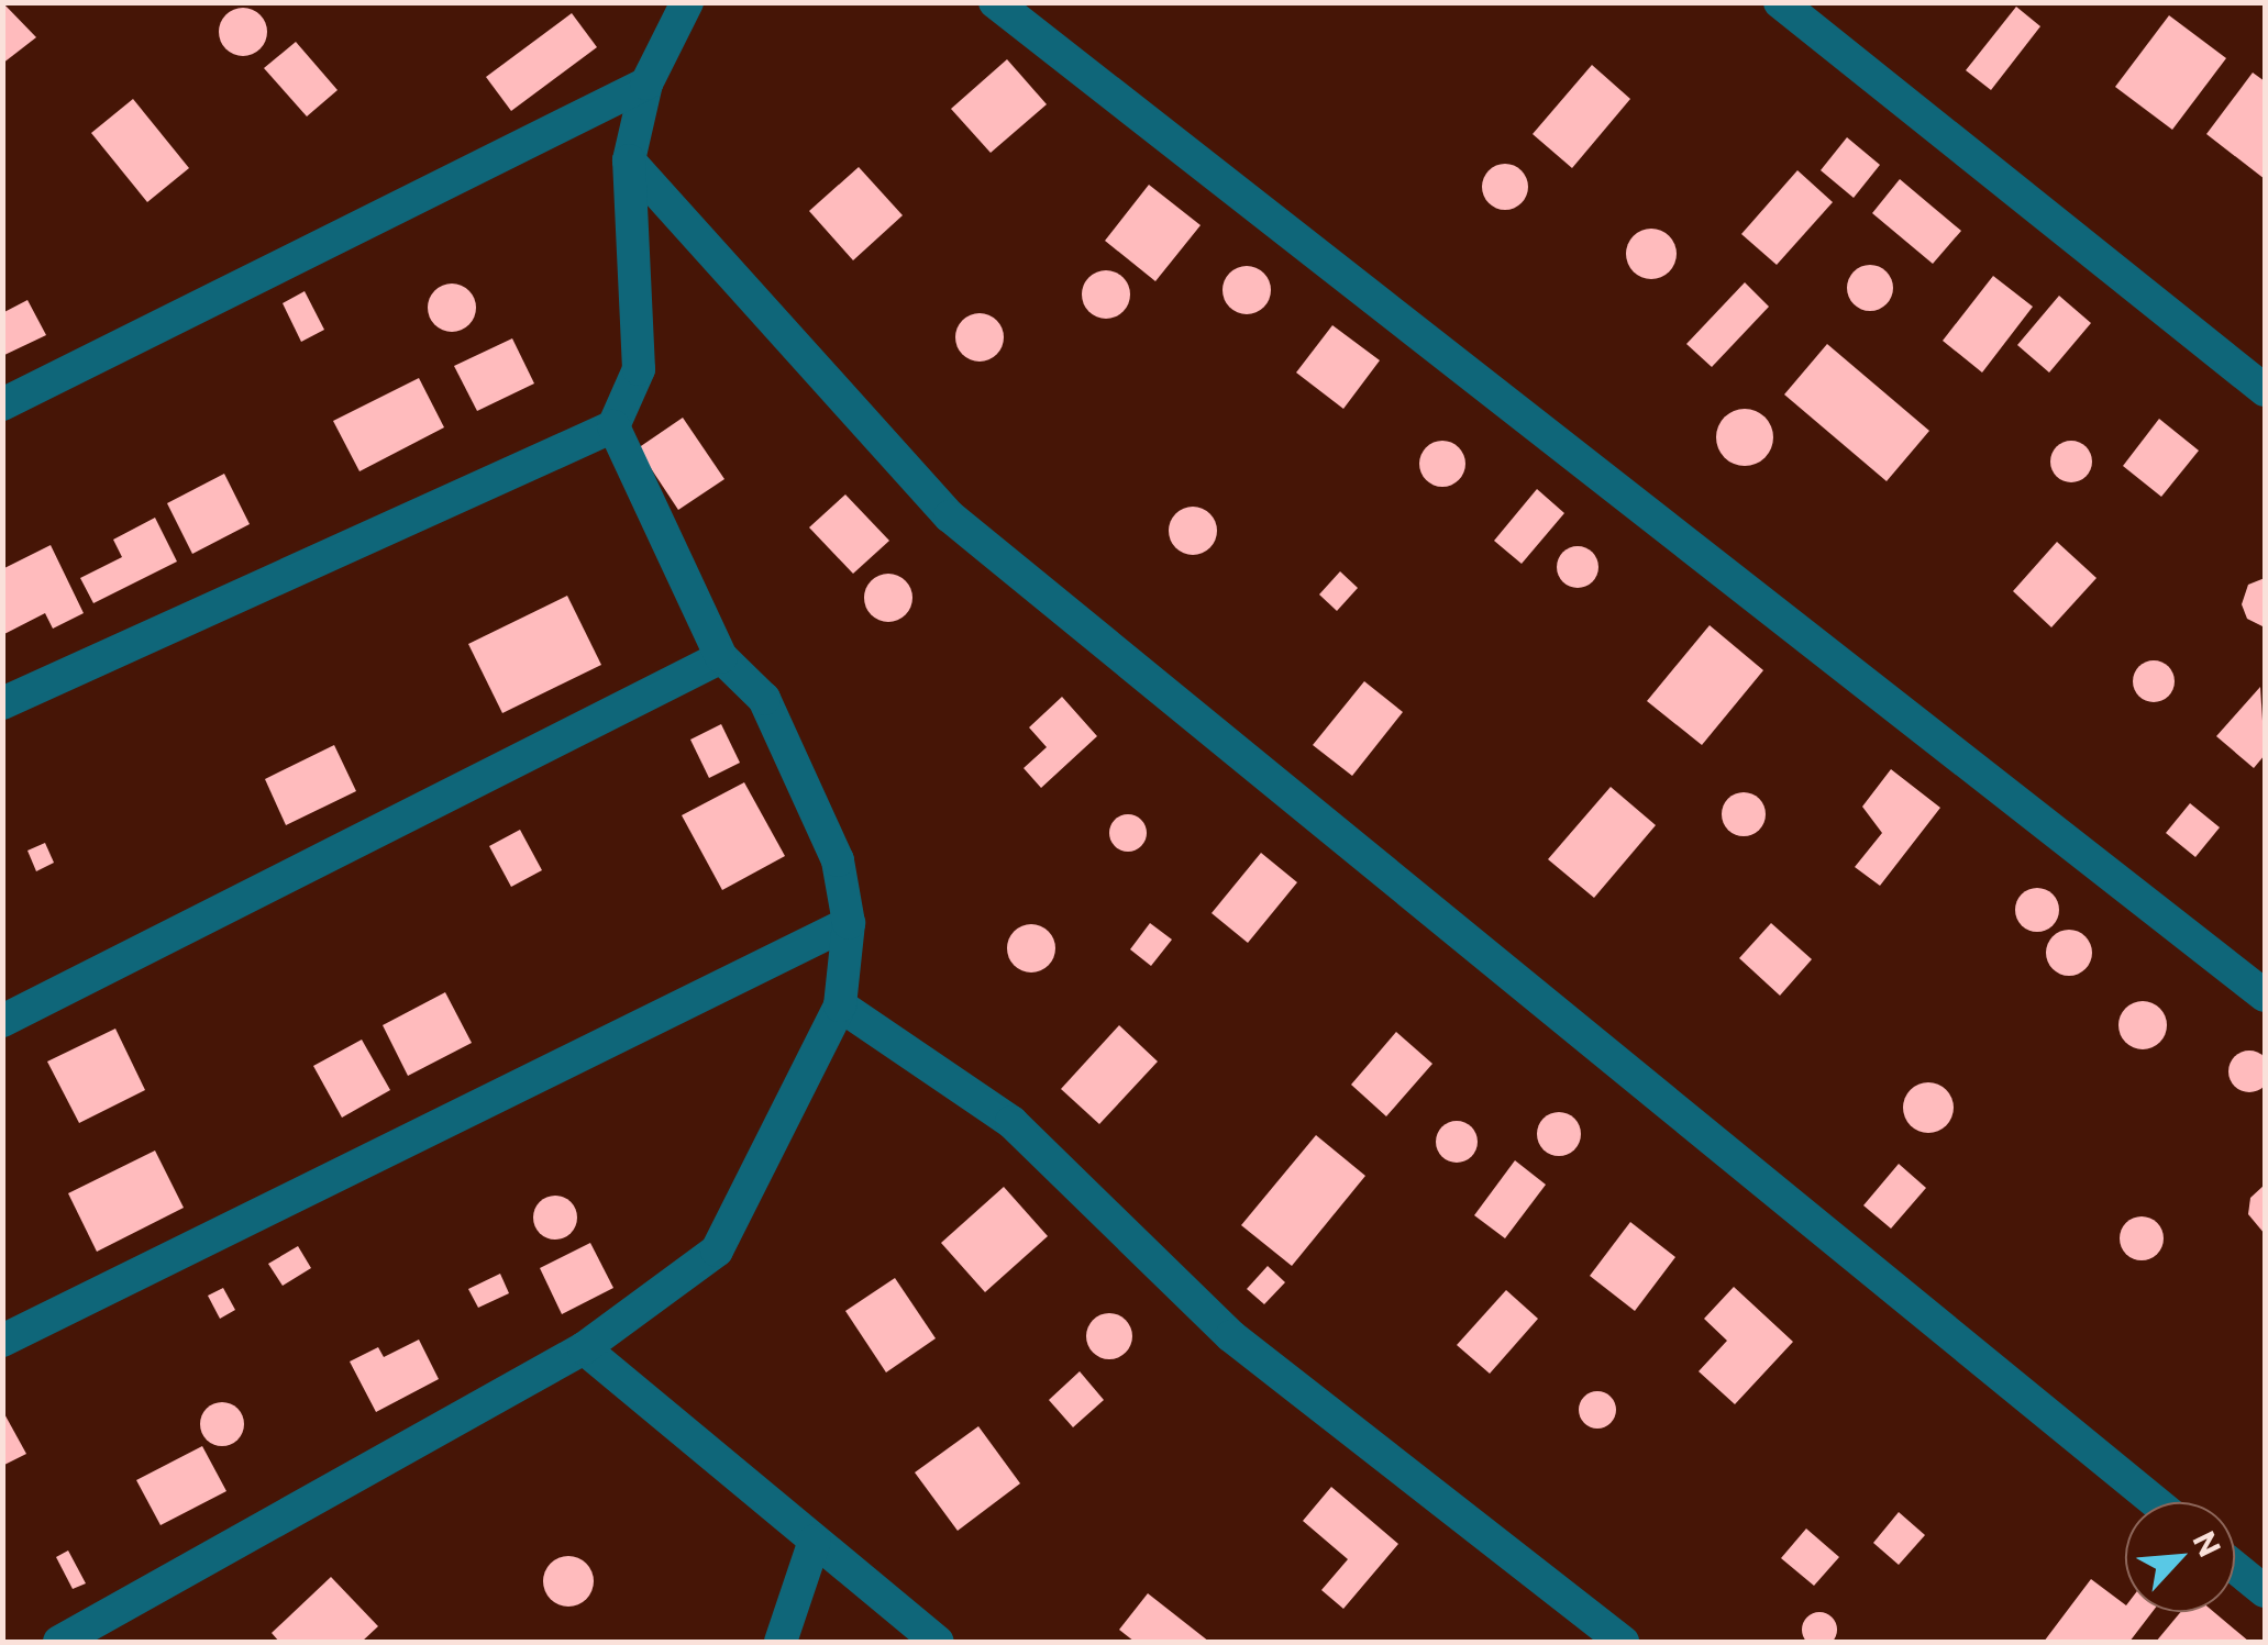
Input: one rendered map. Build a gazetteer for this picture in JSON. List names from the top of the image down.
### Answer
{
  "north": "top right"
}
